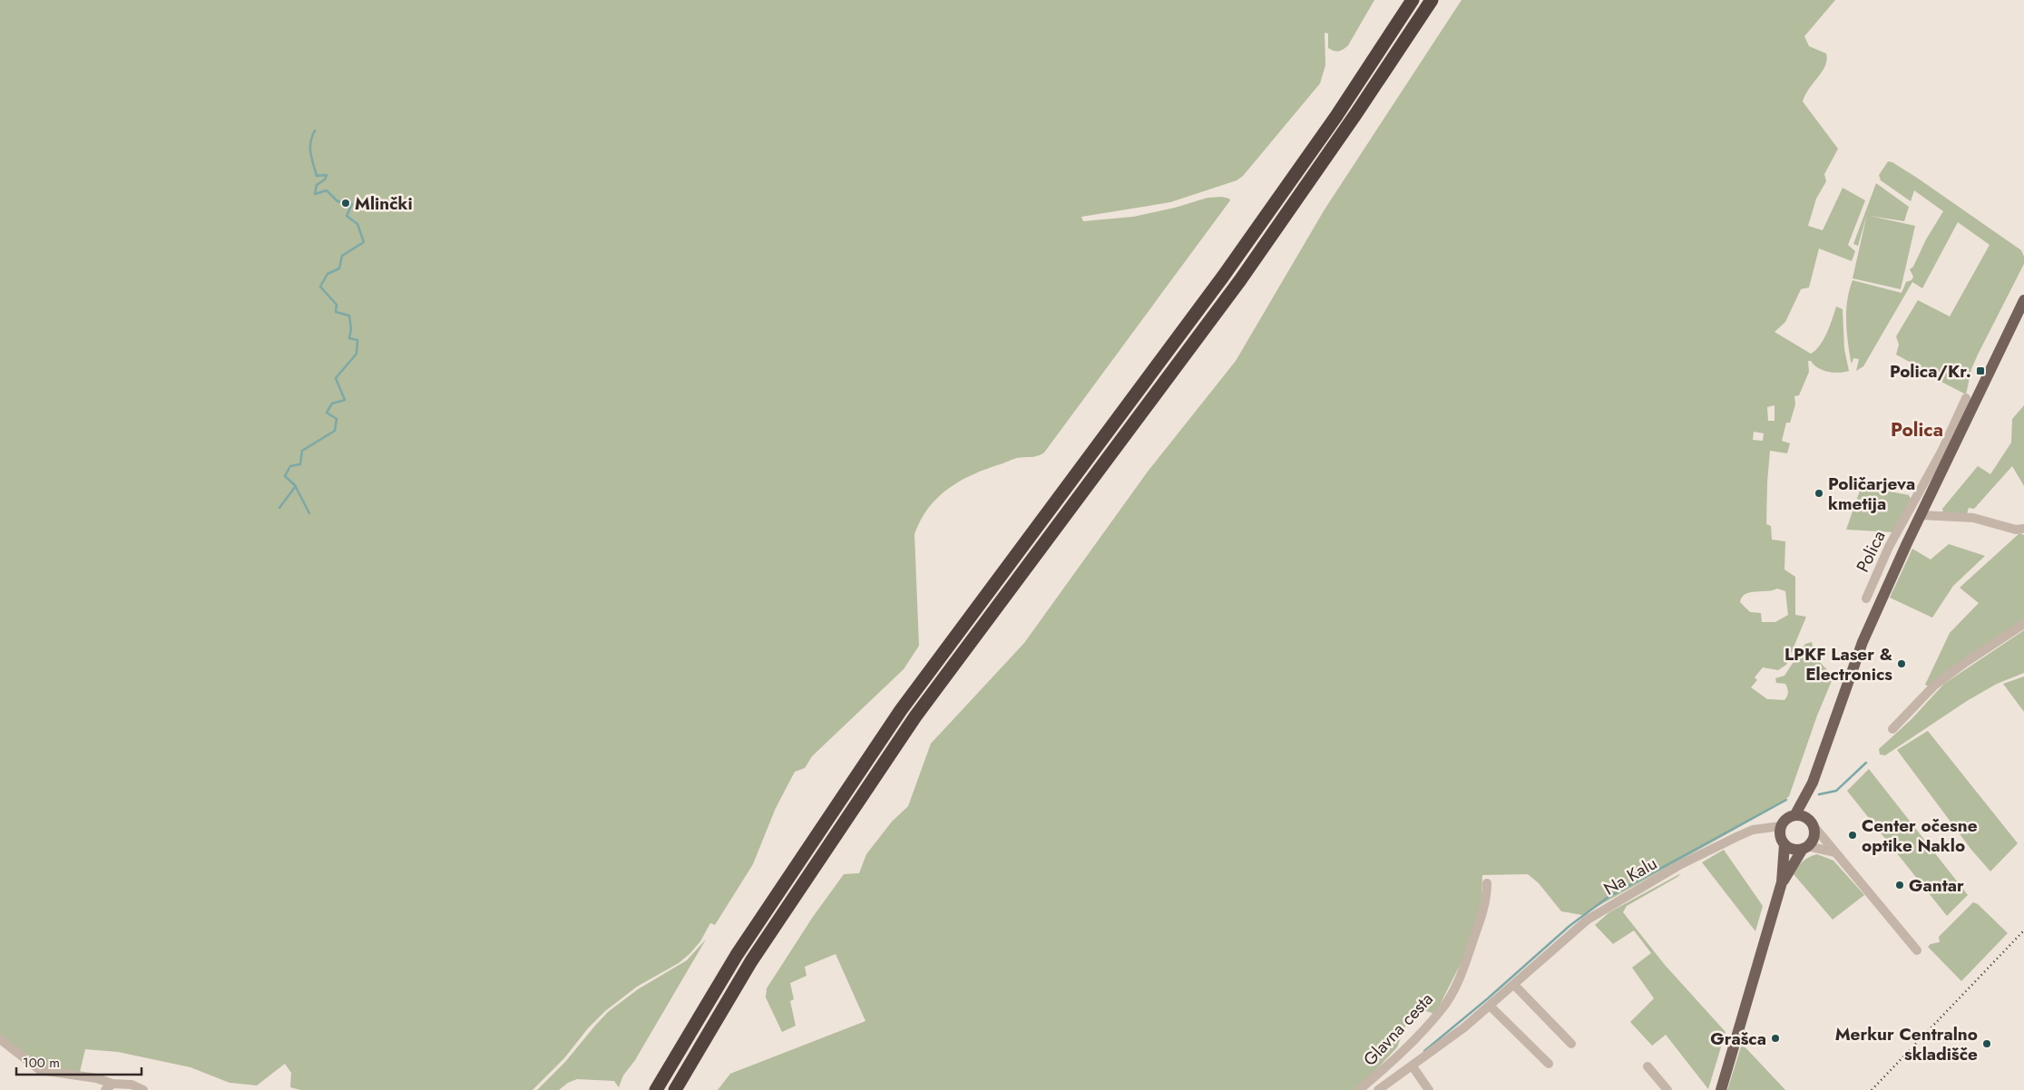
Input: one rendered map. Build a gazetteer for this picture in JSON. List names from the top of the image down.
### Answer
{
  "streets": {
    "street": ["Polica", "Na Kalu", "Glavna cesta"]
  },
  "districts": ["Polica"],
  "places": {
    "other": [
      "Mlinčki",
      "Poličarjeva kmetija",
      "LPKF Laser & Electronics",
      "Center očesne optike Naklo",
      "Gantar",
      "Grašca",
      "Merkur Centralno skladišče"
    ],
    "transit": ["Polica/Kr."]
  },
  "scale_bar": "100 m"
}
